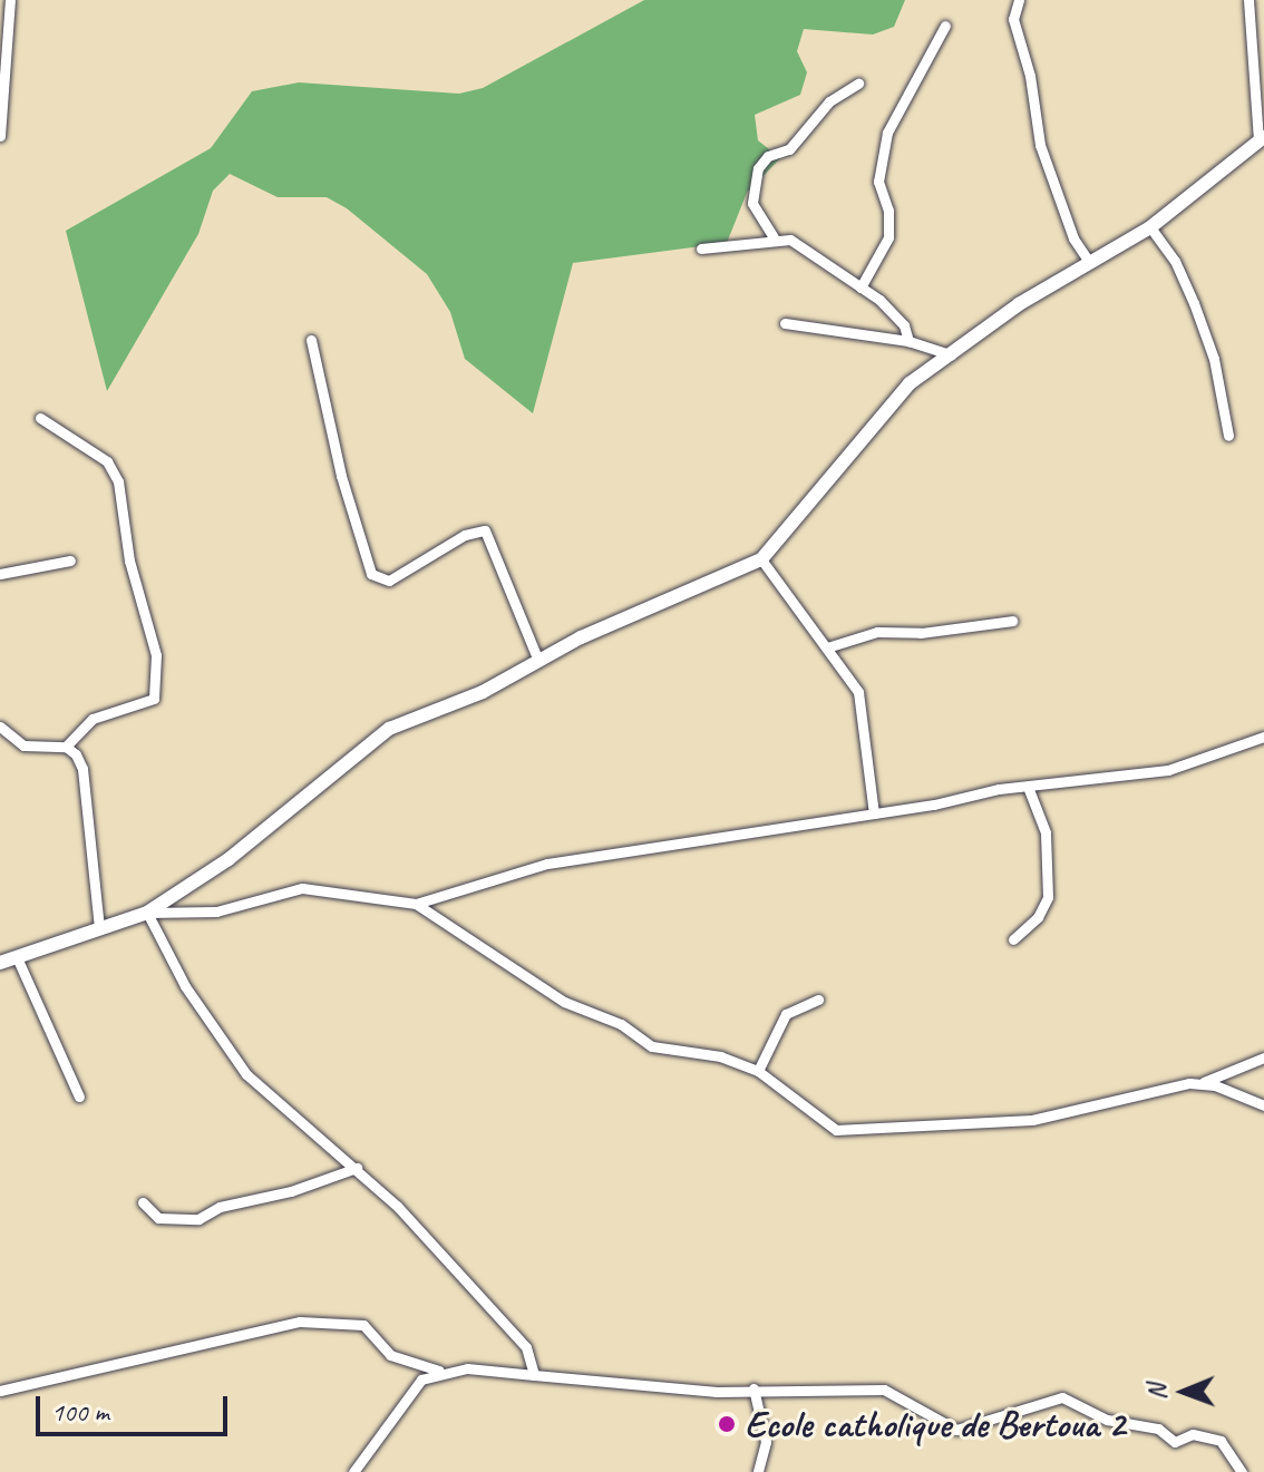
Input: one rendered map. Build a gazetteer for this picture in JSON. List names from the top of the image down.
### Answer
{
  "places": ["Ecole catholique de Bertoua 2"],
  "scale_bar": "100 m",
  "north": "left"
}
